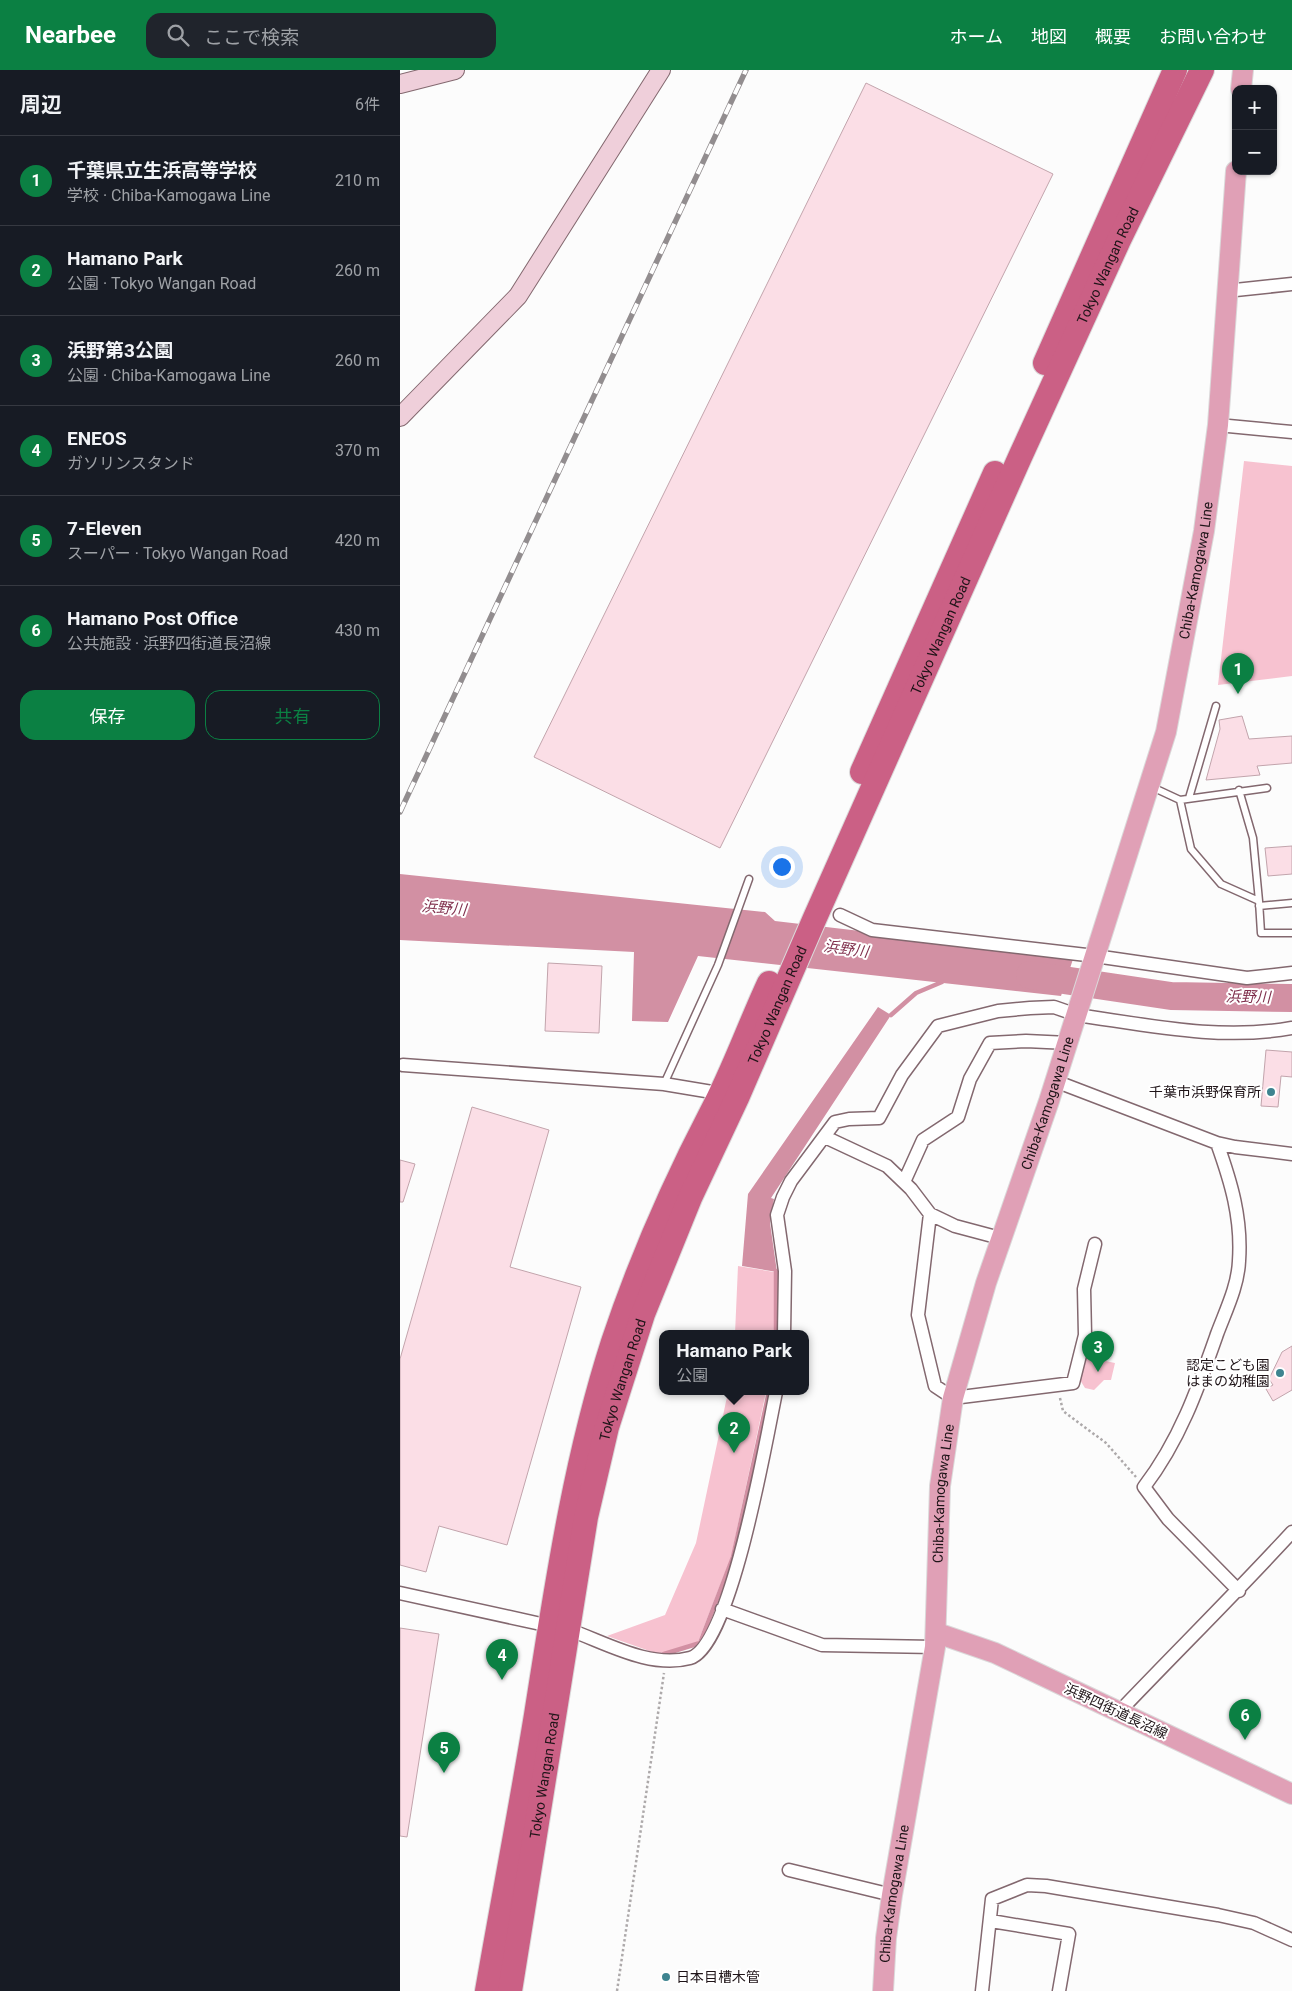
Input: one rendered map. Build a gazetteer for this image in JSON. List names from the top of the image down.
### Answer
{
  "streets": {
    "highway": ["Tokyo Wangan Road"],
    "main road": ["Chiba-Kamogawa Line", "浜野四街道長沼線"]
  },
  "crossings": [
    ["Chiba-Kamogawa Line", "浜野四街道長沼線"]
  ],
  "water": ["浜野川"],
  "places": ["千葉市浜野保育所", "認定こども園 はまの幼稚園", "日本目槽木管"],
  "page": {
    "header": "Nearbee",
    "search": "ここで検索",
    "nav": [
      "ホーム",
      "地図",
      "概要",
      "お問い合わせ"
    ],
    "heading": ["周辺", "6件"],
    "map_buttons": ["+", "−"],
    "list": [
      {
        "mark": "1",
        "name": "千葉県立生浜高等学校",
        "note": "学校 · Chiba-Kamogawa Line",
        "value": "210 m"
      },
      {
        "mark": "2",
        "name": "Hamano Park",
        "note": "公園 · Tokyo Wangan Road",
        "value": "260 m"
      },
      {
        "mark": "3",
        "name": "浜野第3公園",
        "note": "公園 · Chiba-Kamogawa Line",
        "value": "260 m"
      },
      {
        "mark": "4",
        "name": "ENEOS",
        "note": "ガソリンスタンド",
        "value": "370 m"
      },
      {
        "mark": "5",
        "name": "7-Eleven",
        "note": "スーパー · Tokyo Wangan Road",
        "value": "420 m"
      },
      {
        "mark": "6",
        "name": "Hamano Post Office",
        "note": "公共施設 · 浜野四街道長沼線",
        "value": "430 m"
      }
    ],
    "pins": [
      "1",
      "3",
      "2",
      "4",
      "6",
      "5"
    ],
    "buttons": ["保存", "共有"],
    "popup": ["Hamano Park", "公園"]
  }
}
